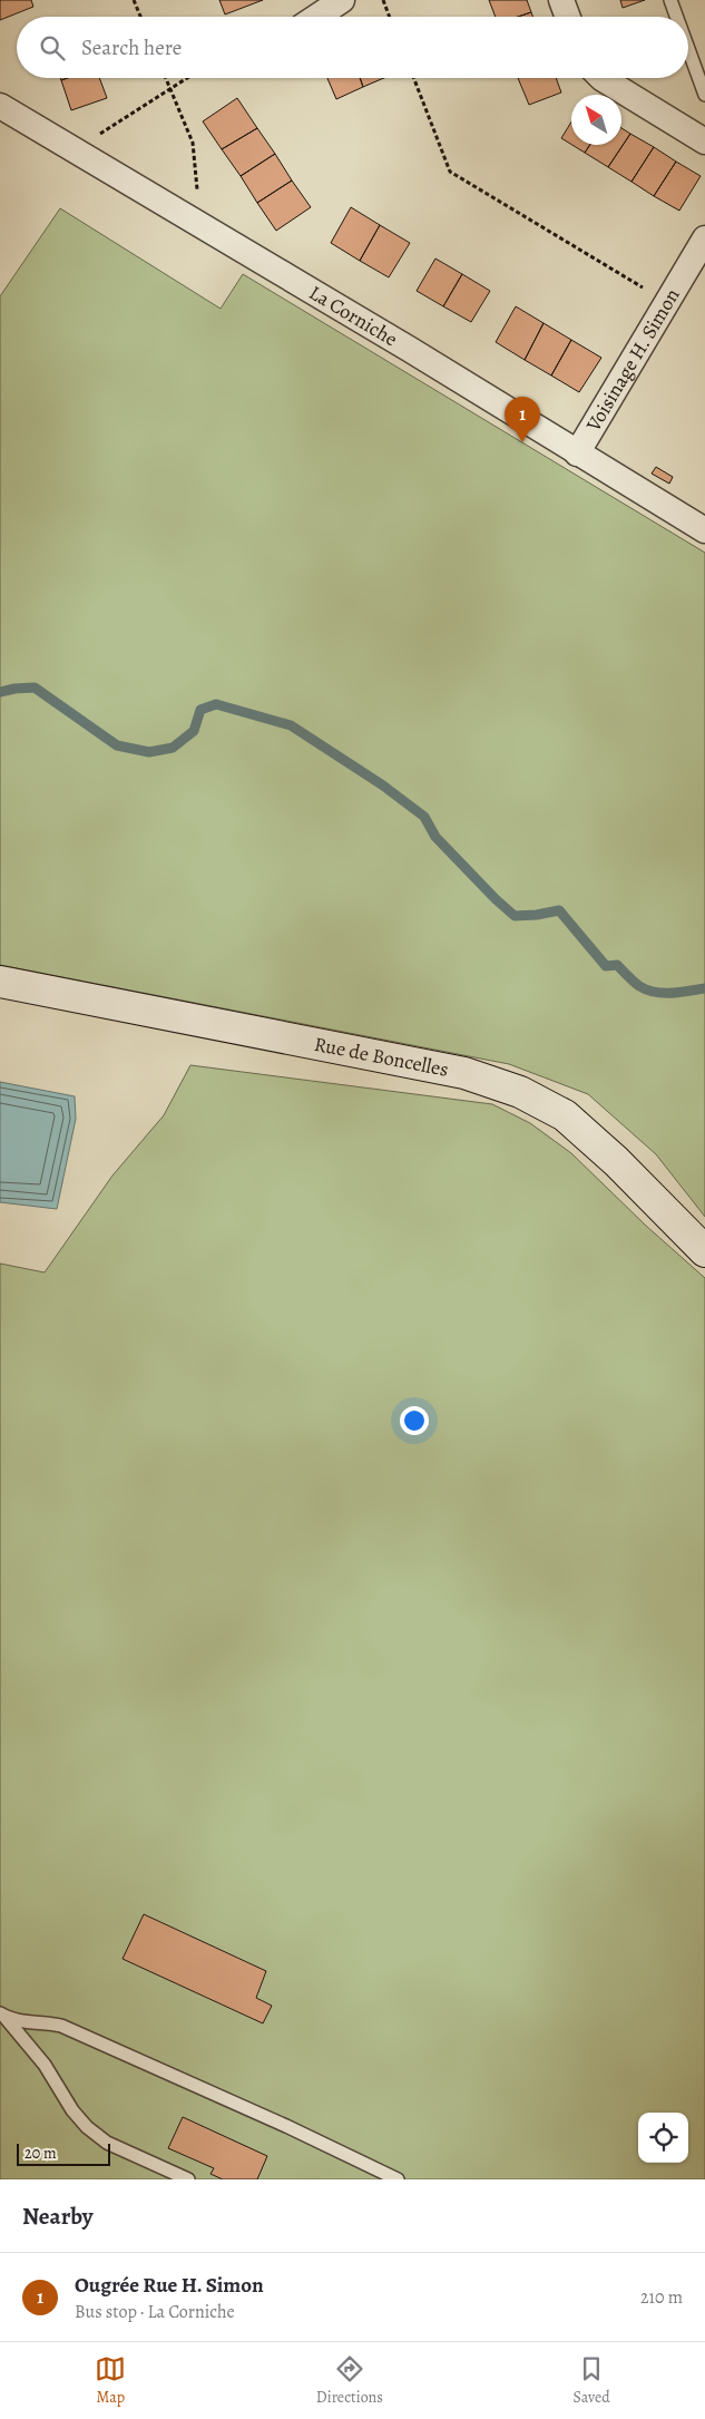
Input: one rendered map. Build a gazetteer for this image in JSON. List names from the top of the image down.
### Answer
{
  "streets": {
    "main road": ["Rue de Boncelles"],
    "street": ["La Corniche", "Voisinage H. Simon"]
  },
  "crossings": [
    ["La Corniche", "Voisinage H. Simon"]
  ],
  "scale_bar": "20 m",
  "north": "top left",
  "page": {
    "search": "Search here",
    "pins": "1",
    "scale": "20 m",
    "heading": "Nearby",
    "list": [
      {
        "mark": "1",
        "name": "Ougrée Rue H. Simon",
        "note": "Bus stop · La Corniche",
        "value": "210 m"
      }
    ],
    "nav": ["Map", "Directions", "Saved"]
  }
}
